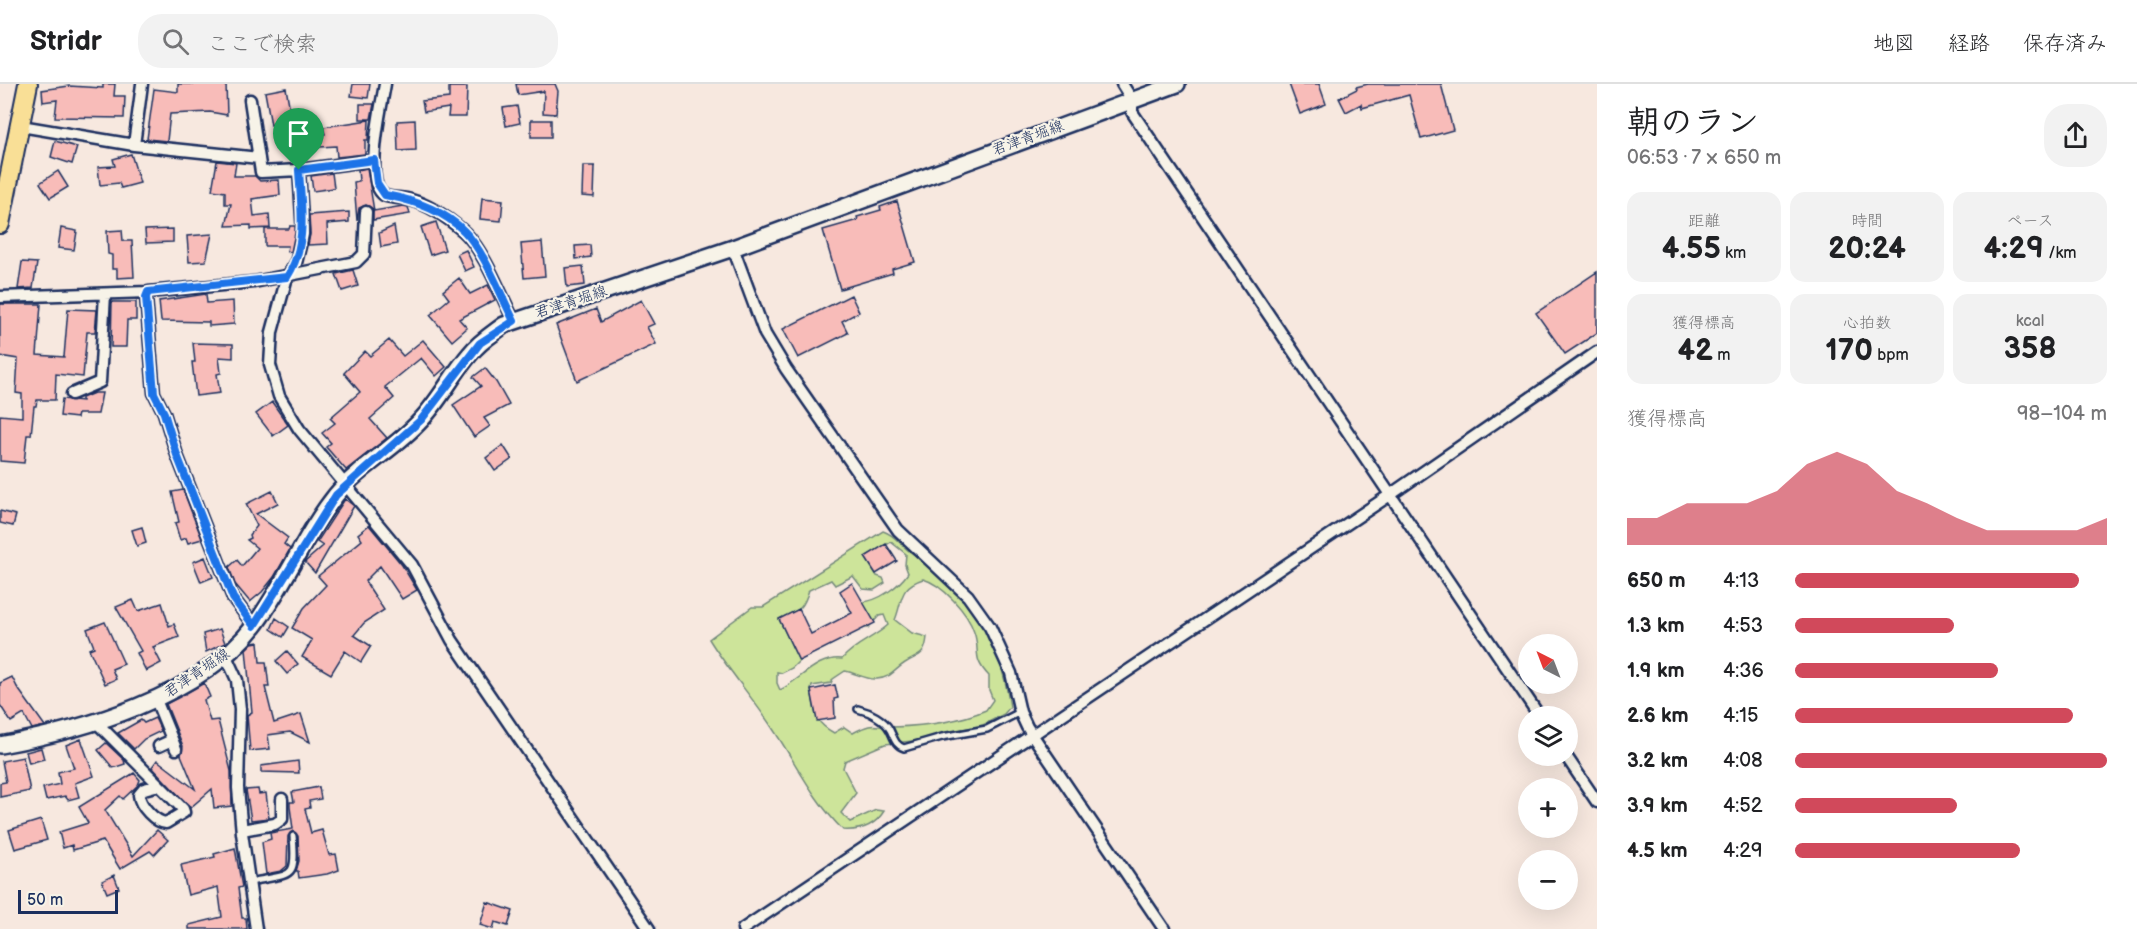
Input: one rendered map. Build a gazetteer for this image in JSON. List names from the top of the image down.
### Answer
{
  "streets": {
    "main road": ["君津青堀線"]
  },
  "scale_bar": "50 m",
  "north": "top left",
  "page": {
    "header": "Stridr",
    "search": "ここで検索",
    "nav": ["地図", "経路", "保存済み"],
    "heading": ["朝のラン", "06:53 · 7 × 650 m"],
    "stats": [
      ["距離", "4.55 km"],
      ["時間", "20:24"],
      ["ペース", "4:29 /km"],
      ["獲得標高", "42 m"],
      ["心拍数", "170 bpm"],
      ["kcal", "358"]
    ],
    "chart": ["獲得標高", "98–104 m"],
    "list": [
      {
        "name": "650 m",
        "note": "4:13"
      },
      {
        "name": "1.3 km",
        "note": "4:53"
      },
      {
        "name": "1.9 km",
        "note": "4:36"
      },
      {
        "name": "2.6 km",
        "note": "4:15"
      },
      {
        "name": "3.2 km",
        "note": "4:08"
      },
      {
        "name": "3.9 km",
        "note": "4:52"
      },
      {
        "name": "4.5 km",
        "note": "4:29"
      }
    ],
    "map_buttons": ["+", "−"],
    "scale": "50 m"
  }
}
